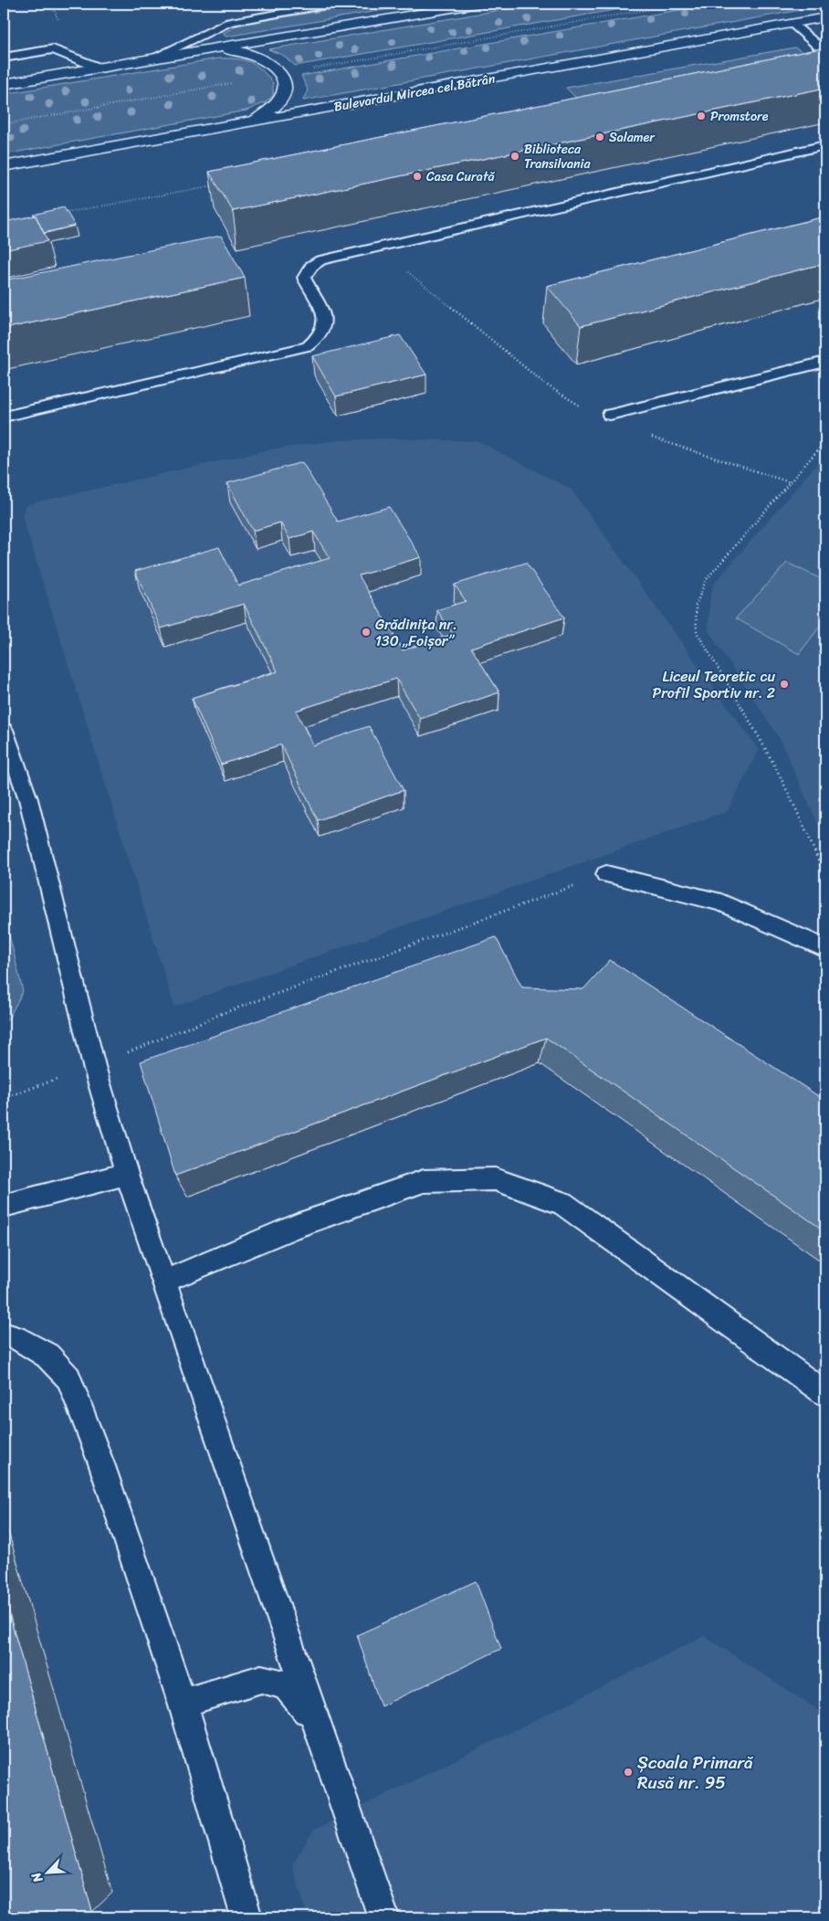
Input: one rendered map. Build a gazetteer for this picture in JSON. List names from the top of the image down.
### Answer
{
  "streets": {
    "main road": ["Bulevardul Mircea cel Bătrân"]
  },
  "places": [
    "Promstore",
    "Salamer",
    "Biblioteca Transilvania",
    "Casa Curată",
    "Grădinița nr. 130 „Foișor”",
    "Liceul Teoretic cu Profil Sportiv nr. 2",
    "Școala Primară Rusă nr. 95"
  ],
  "north": "bottom left"
}
